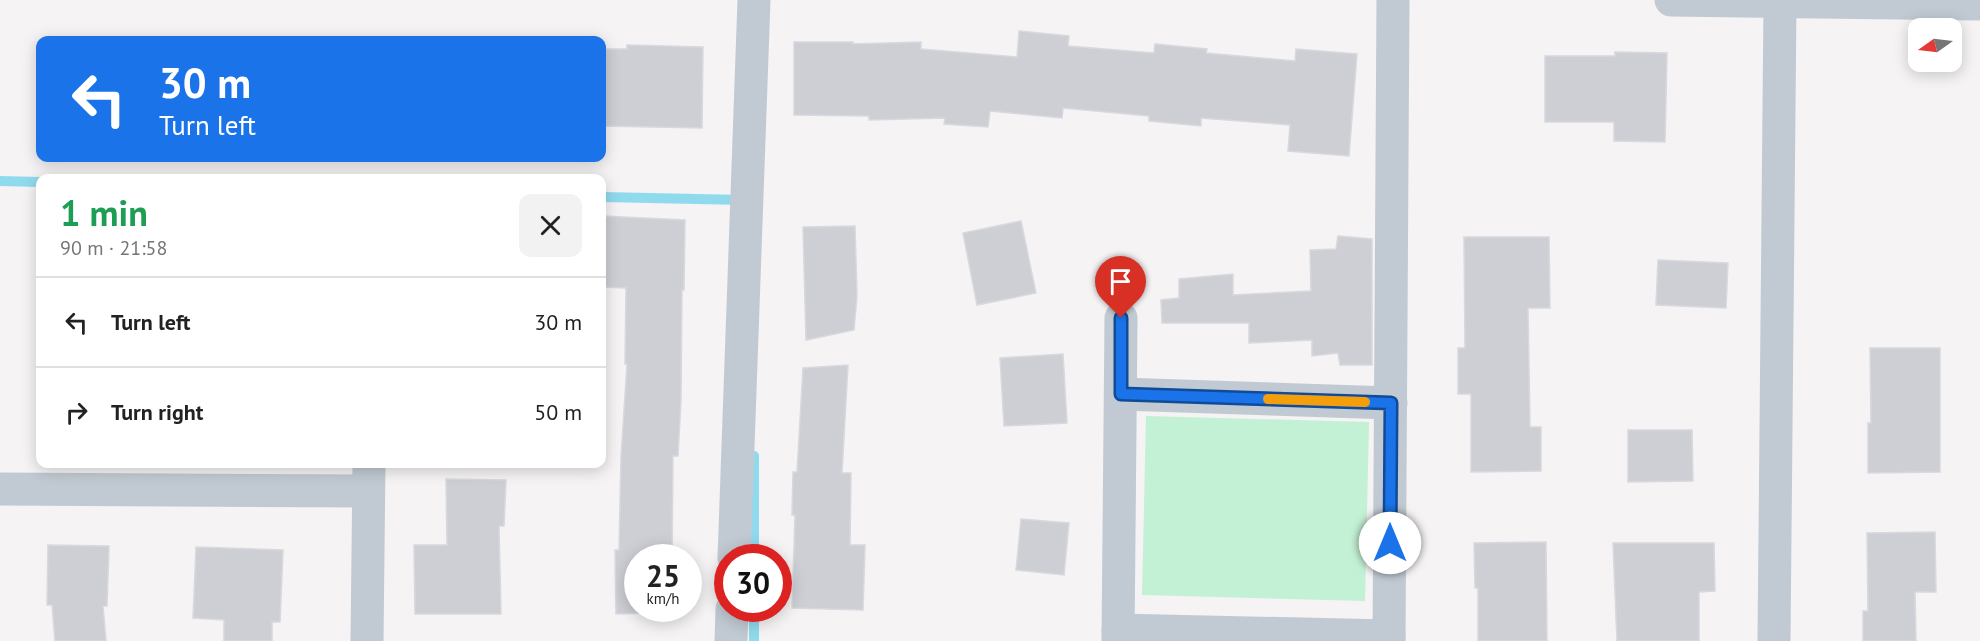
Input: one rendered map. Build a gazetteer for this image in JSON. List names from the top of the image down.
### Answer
{
  "north": "left",
  "page": {
    "turn": ["30 m", "Turn left"],
    "heading": ["1 min", "90 m · 21:58"],
    "list": [
      {
        "name": "Turn left",
        "value": "30 m"
      },
      {
        "name": "Turn right",
        "value": "50 m"
      }
    ],
    "speed": "25 km/h",
    "limit": "30"
  }
}
